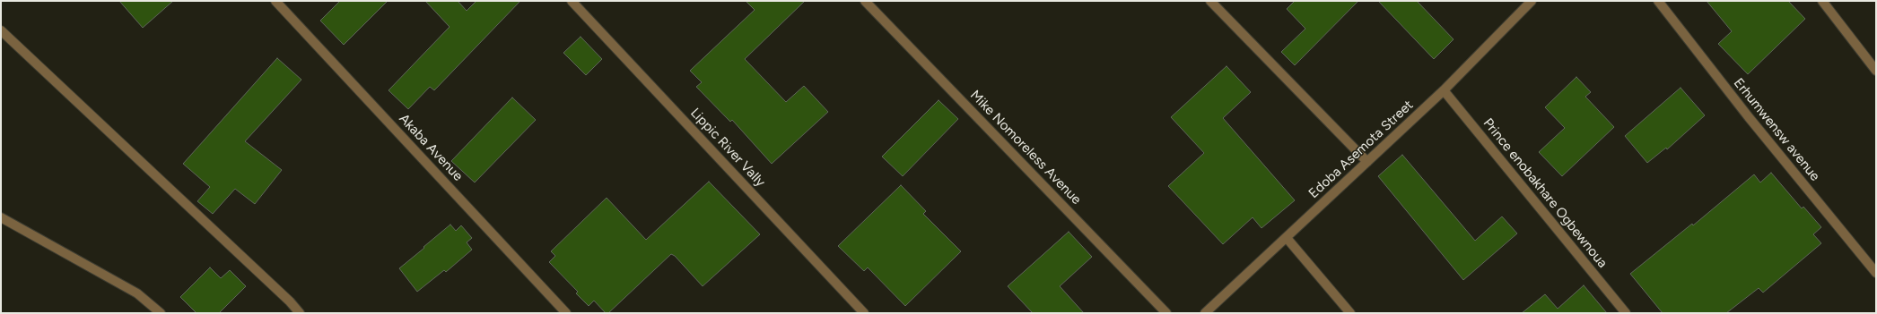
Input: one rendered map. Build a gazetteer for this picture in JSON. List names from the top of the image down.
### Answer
{
  "streets": {
    "street": [
      "Erhumwensw avenue",
      "Akaba Avenue",
      "Lippic River Vally",
      "Mike Nomoreless Avenue",
      "Edoba Asemota Street",
      "Prince enobakhare Ogbewnoua"
    ]
  },
  "crossings": [
    ["Edoba Asemota Street", "Prince enobakhare Ogbewnoua"]
  ]
}
